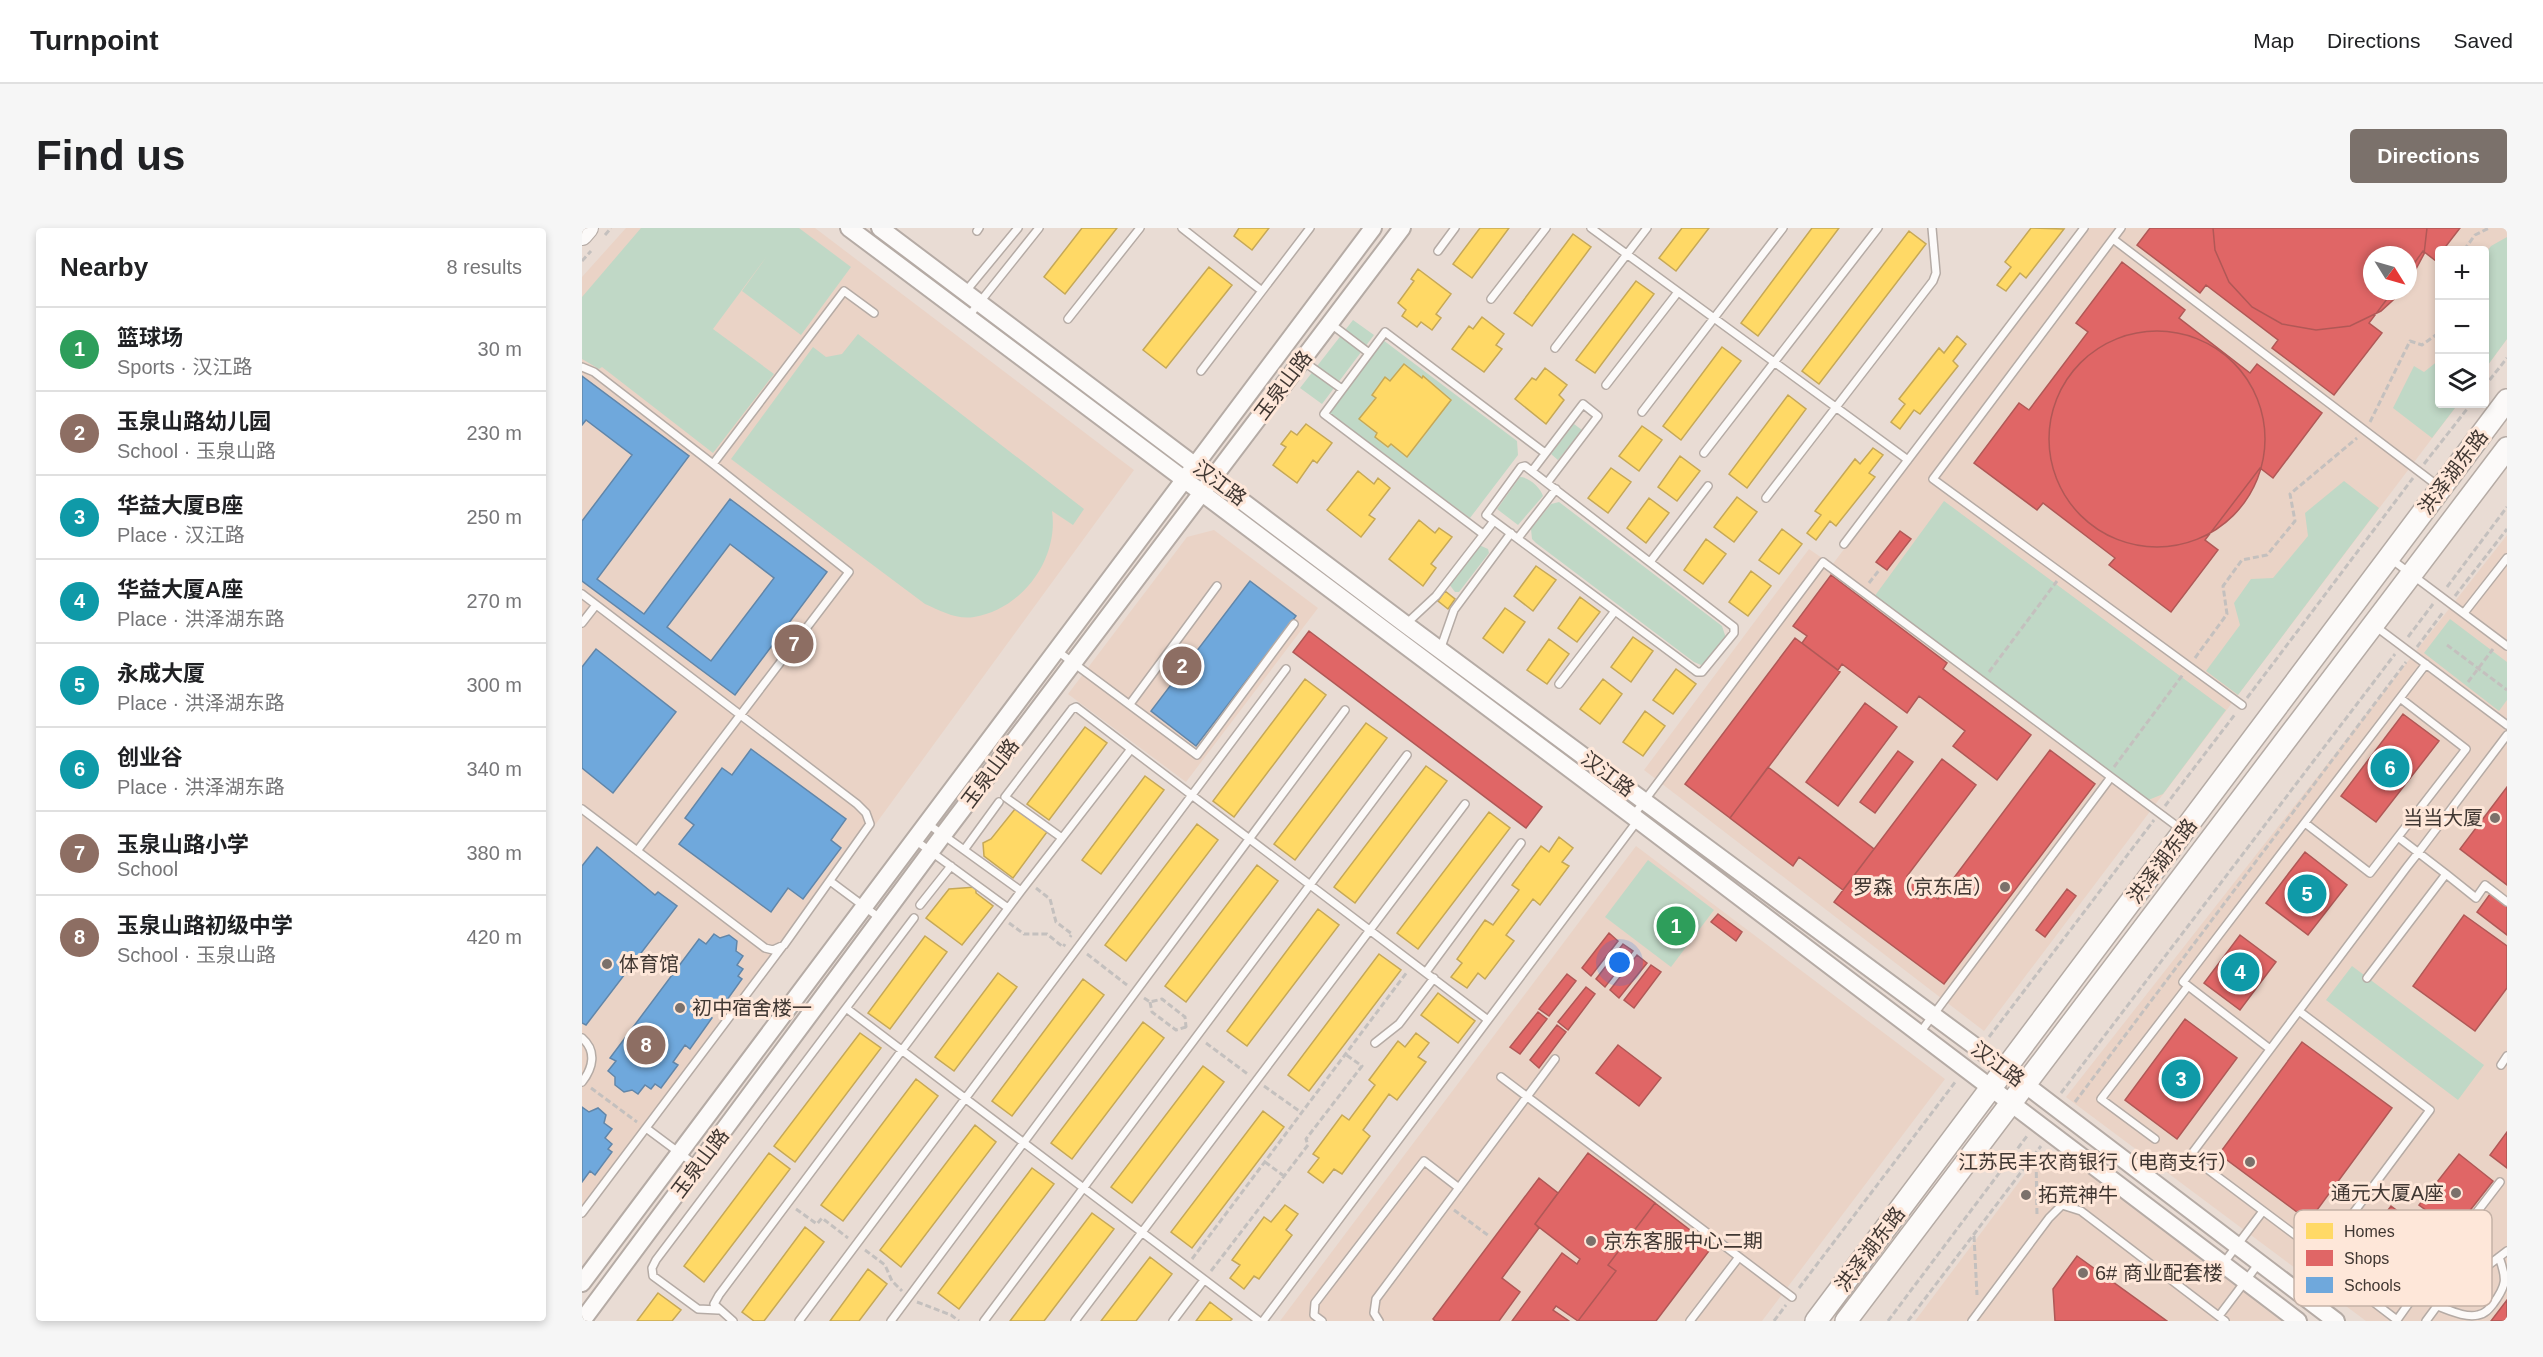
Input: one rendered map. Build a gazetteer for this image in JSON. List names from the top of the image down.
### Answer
{
  "streets": {
    "main road": ["洪泽湖东路"],
    "street": ["玉泉山路", "汉江路"]
  },
  "crossings": [
    ["玉泉山路", "汉江路"],
    ["洪泽湖东路", "汉江路"]
  ],
  "places": [
    "当当大厦",
    "罗森（京东店）",
    "体育馆",
    "初中宿舍楼一",
    "江苏民丰农商银行（电商支行）",
    "通元大厦A座",
    "拓荒神牛",
    "京东客服中心二期",
    "6# 商业配套楼"
  ],
  "legend": ["Homes", "Shops", "Schools"],
  "north": "bottom right",
  "page": {
    "header": "Turnpoint",
    "nav": ["Map", "Directions", "Saved"],
    "buttons": "Directions",
    "title": "Find us",
    "heading": ["Nearby", "8 results"],
    "map_buttons": ["+", "−"],
    "list": [
      {
        "mark": "1",
        "name": "篮球场",
        "note": "Sports · 汉江路",
        "value": "30 m"
      },
      {
        "mark": "2",
        "name": "玉泉山路幼儿园",
        "note": "School · 玉泉山路",
        "value": "230 m"
      },
      {
        "mark": "3",
        "name": "华益大厦B座",
        "note": "Place · 汉江路",
        "value": "250 m"
      },
      {
        "mark": "4",
        "name": "华益大厦A座",
        "note": "Place · 洪泽湖东路",
        "value": "270 m"
      },
      {
        "mark": "5",
        "name": "永成大厦",
        "note": "Place · 洪泽湖东路",
        "value": "300 m"
      },
      {
        "mark": "6",
        "name": "创业谷",
        "note": "Place · 洪泽湖东路",
        "value": "340 m"
      },
      {
        "mark": "7",
        "name": "玉泉山路小学",
        "note": "School",
        "value": "380 m"
      },
      {
        "mark": "8",
        "name": "玉泉山路初级中学",
        "note": "School · 玉泉山路",
        "value": "420 m"
      }
    ],
    "pins": [
      "7",
      "2",
      "6",
      "5",
      "1",
      "4",
      "8",
      "3"
    ]
  }
}
